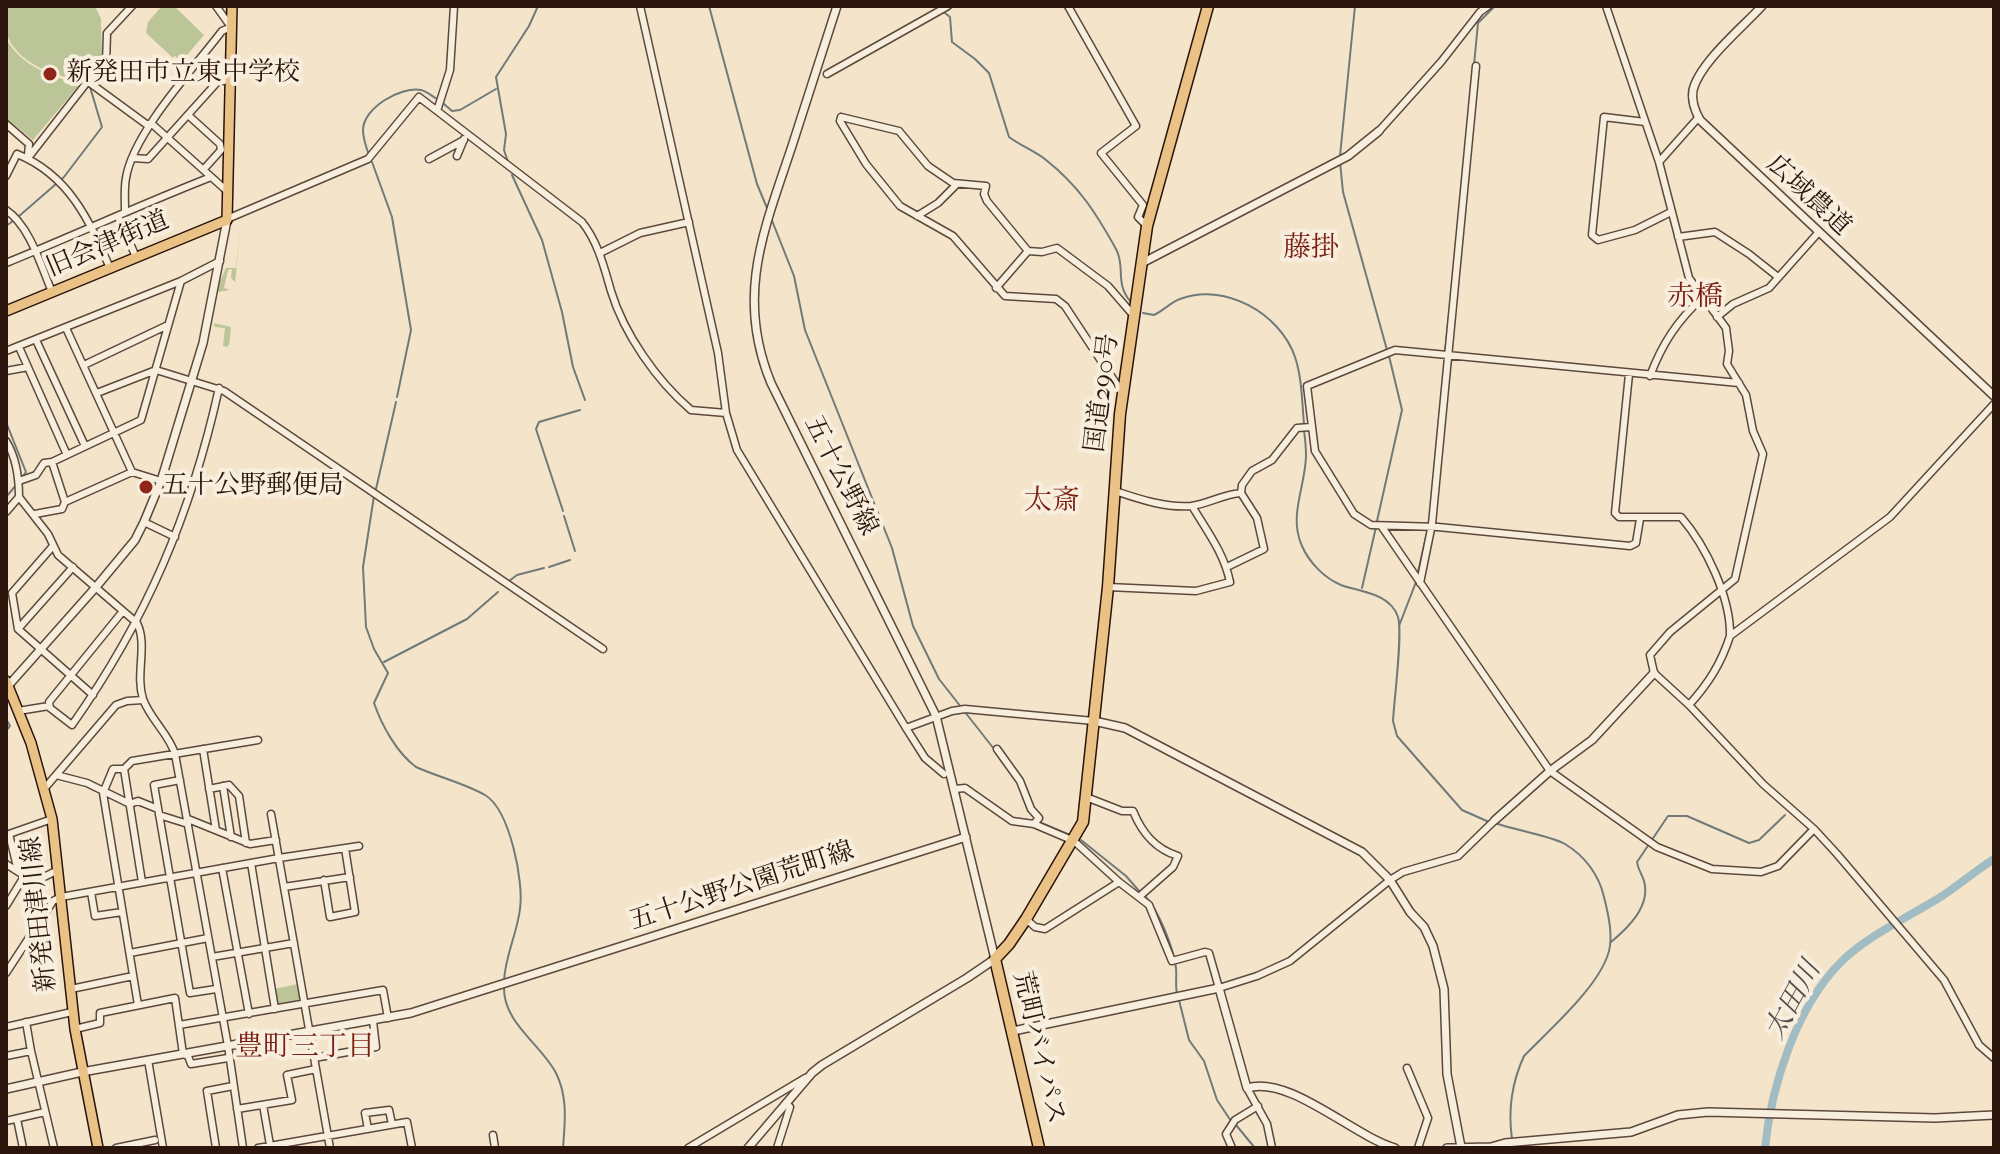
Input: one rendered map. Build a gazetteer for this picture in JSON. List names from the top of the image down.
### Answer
{
  "streets": {
    "highway": ["国道290号", "荒町バイパス"],
    "main road": ["旧会津街道", "新発田津川線"],
    "street": ["広域農道", "五十公野線", "五十公野公園荒町線"]
  },
  "crossings": [
    ["国道290号", "五十公野線"],
    ["国道290号", "荒町バイパス"],
    ["五十公野線", "五十公野公園荒町線"],
    ["五十公野線", "荒町バイパス"]
  ],
  "districts": [
    "藤掛",
    "赤橋",
    "太斎",
    "豊町三丁目"
  ],
  "water": ["太田川"],
  "places": ["新発田市立東中学校", "五十公野郵便局"]
}
